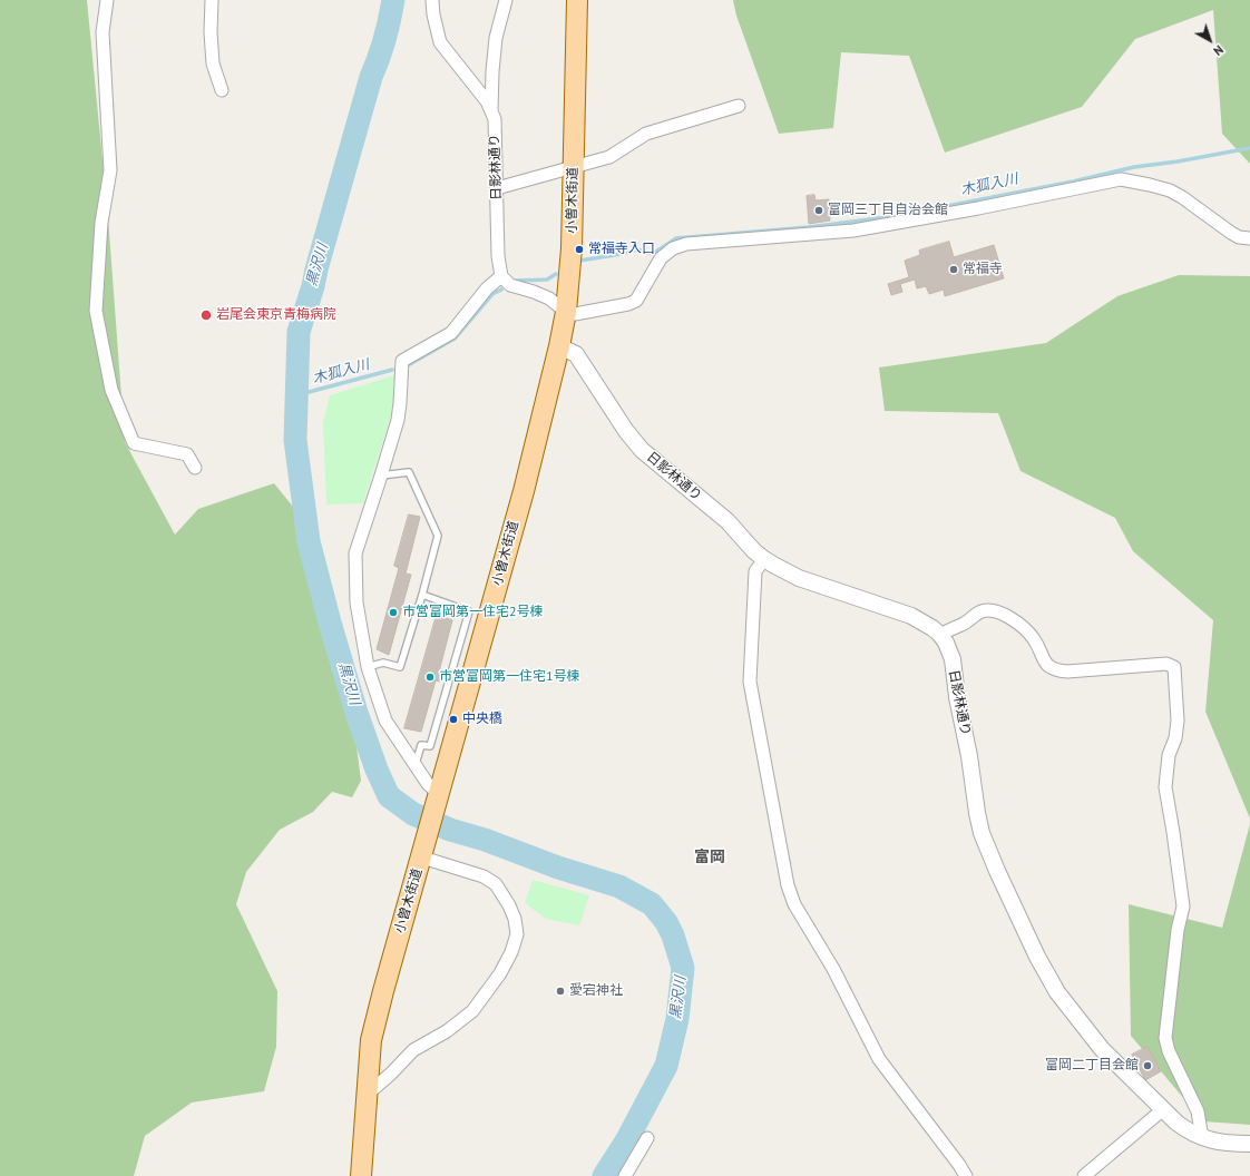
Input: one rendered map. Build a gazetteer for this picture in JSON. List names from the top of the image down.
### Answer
{
  "streets": {
    "main road": ["小曽木街道"],
    "street": ["日影林通り"]
  },
  "crossings": [
    ["日影林通り", "小曽木街道"]
  ],
  "districts": ["富岡"],
  "water": ["木狐入川", "黒沢川"],
  "places": [
    "富岡三丁目自治会館",
    "常福寺入口",
    "常福寺",
    "岩尾会東京青梅病院",
    "市営富岡第一住宅2号棟",
    "市営富岡第一住宅1号棟",
    "中央橋",
    "愛宕神社",
    "富岡二丁目会館"
  ],
  "north": "bottom right"
}
